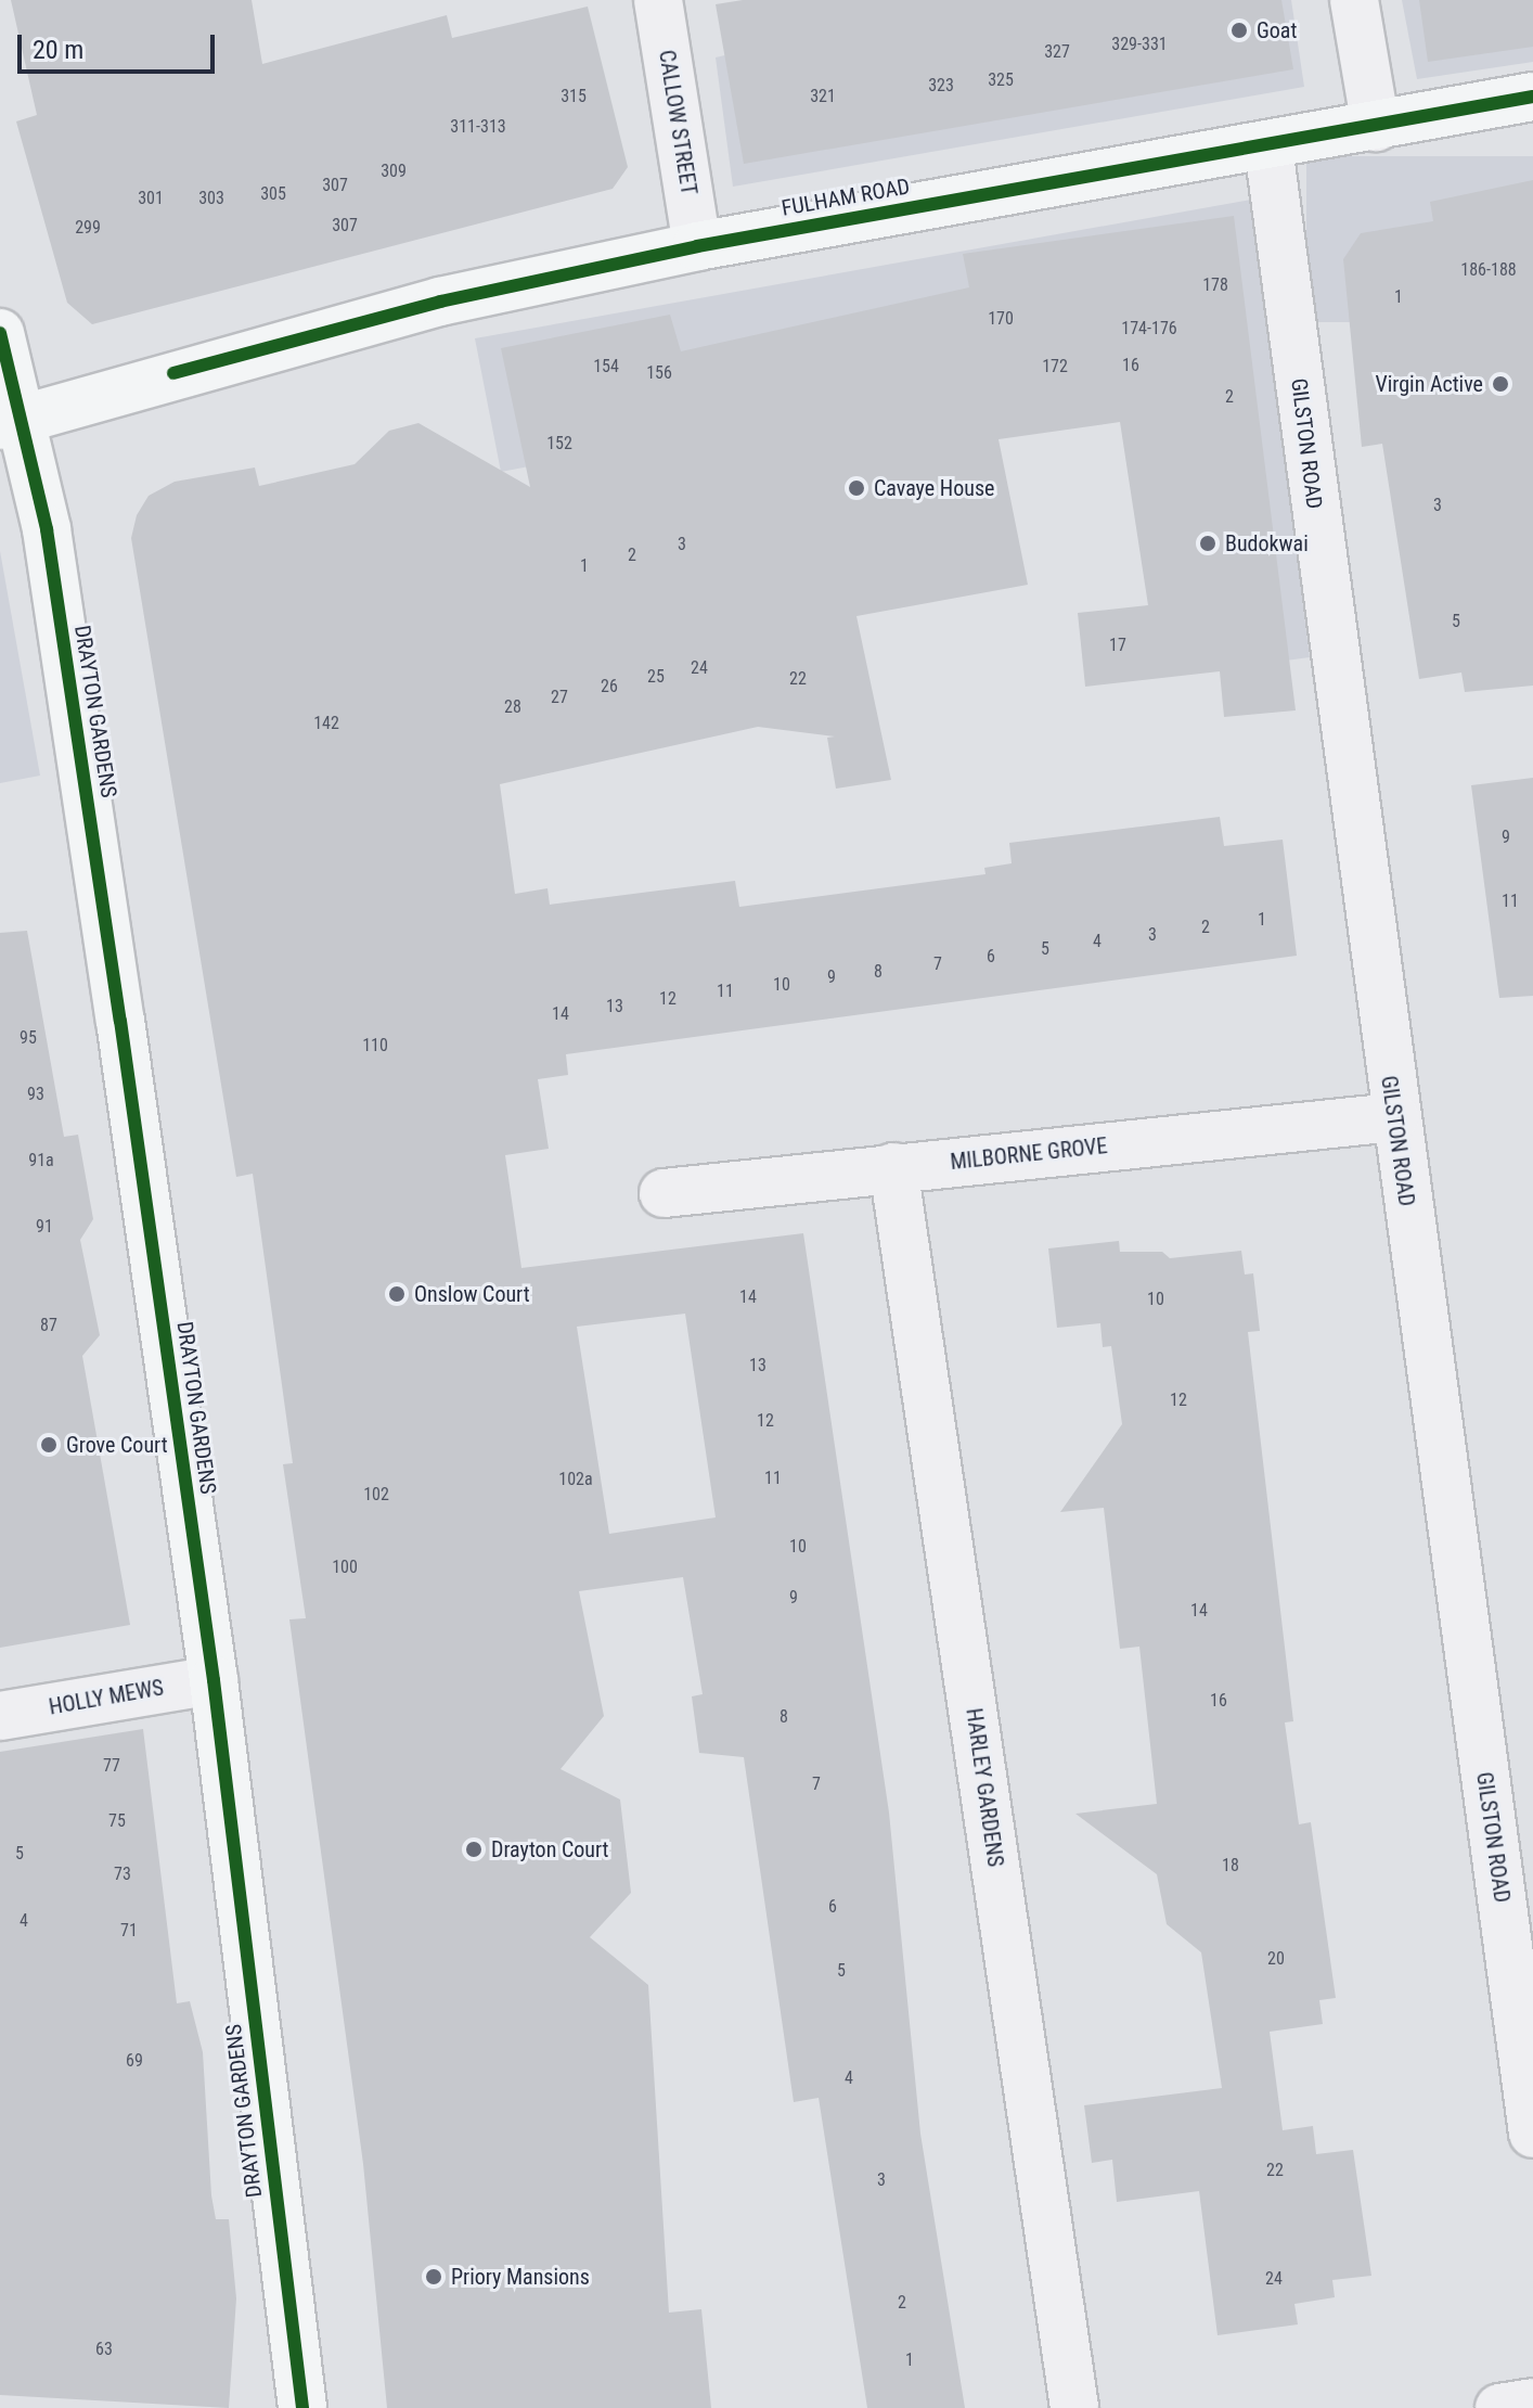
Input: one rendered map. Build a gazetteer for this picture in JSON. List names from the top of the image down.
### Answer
{
  "streets": {
    "street": [
      "CALLOW STREET",
      "FULHAM ROAD",
      "GILSTON ROAD",
      "DRAYTON GARDENS",
      "MILBORNE GROVE",
      "HOLLY MEWS",
      "HARLEY GARDENS"
    ]
  },
  "crossings": [
    ["CALLOW STREET", "FULHAM ROAD"],
    ["FULHAM ROAD", "GILSTON ROAD"],
    ["FULHAM ROAD", "DRAYTON GARDENS"],
    ["GILSTON ROAD", "MILBORNE GROVE"],
    ["DRAYTON GARDENS", "HOLLY MEWS"],
    ["MILBORNE GROVE", "HARLEY GARDENS"]
  ],
  "places": [
    "Goat",
    "Virgin Active",
    "Cavaye House",
    "Budokwai",
    "Onslow Court",
    "Grove Court",
    "Drayton Court",
    "Priory Mansions"
  ],
  "house_numbers": [
    "329-331",
    "327",
    "325",
    "323",
    "315",
    "321",
    "311-313",
    "309",
    "307",
    "305",
    "301",
    "303",
    "307",
    "299",
    "186-188",
    "178",
    "1",
    "170",
    "174-176",
    "16",
    "154",
    "172",
    "156",
    "2",
    "152",
    "3",
    "3",
    "2",
    "1",
    "5",
    "17",
    "24",
    "25",
    "22",
    "26",
    "27",
    "28",
    "142",
    "9",
    "11",
    "1",
    "2",
    "3",
    "4",
    "5",
    "6",
    "7",
    "8",
    "9",
    "10",
    "11",
    "12",
    "13",
    "14",
    "95",
    "110",
    "93",
    "91a",
    "91",
    "14",
    "10",
    "87",
    "13",
    "12",
    "12",
    "11",
    "102a",
    "102",
    "10",
    "100",
    "9",
    "14",
    "16",
    "8",
    "77",
    "7",
    "75",
    "5",
    "18",
    "73",
    "6",
    "4",
    "71",
    "20",
    "5",
    "69",
    "4",
    "22",
    "3",
    "24",
    "2",
    "63",
    "1"
  ],
  "scale_bar": "20 m"
}
